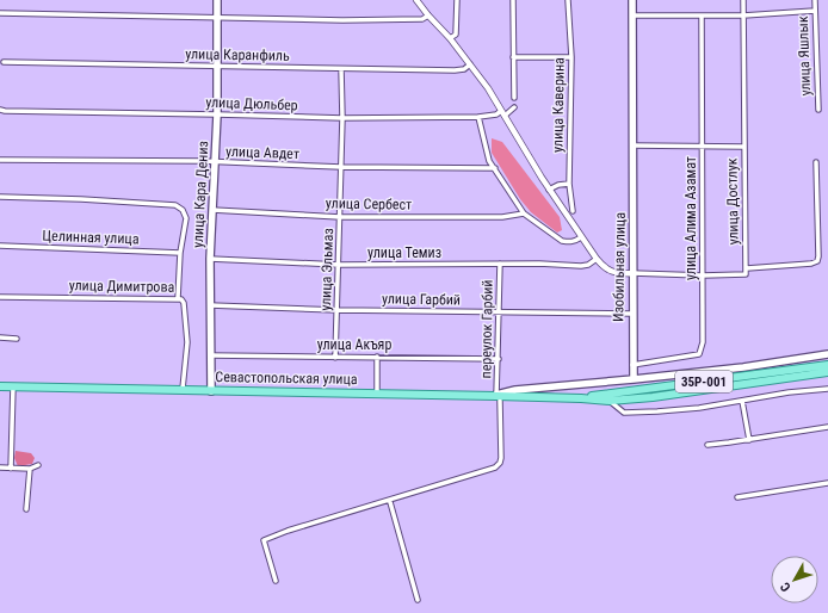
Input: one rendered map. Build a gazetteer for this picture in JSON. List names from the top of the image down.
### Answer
{
  "streets": {
    "main road": [
      "улица Кара Дениз",
      "Изобильная улица",
      "Севастопольская улица",
      "35Р-001"
    ],
    "street": [
      "улица Каранфиль",
      "улица Яшлык",
      "улица Дюльбер",
      "улица Каверина",
      "улица Авдет",
      "улица Достлук",
      "улица Сербест",
      "улица Алима Азамат",
      "Целинная улица",
      "улица Темиз",
      "улица Эльмаз",
      "улица Димитрова",
      "улица Гарбий",
      "переулок Гарбий",
      "улица Акъяр"
    ]
  },
  "crossings": [
    ["улица Каранфиль", "улица Кара Дениз"],
    ["улица Каранфиль", "улица Эльмаз"],
    ["улица Дюльбер", "улица Кара Дениз"],
    ["улица Дюльбер", "улица Эльмаз"],
    ["улица Авдет", "улица Кара Дениз"],
    ["улица Авдет", "улица Эльмаз"],
    ["улица Кара Дениз", "улица Сербест"],
    ["улица Кара Дениз", "улица Темиз"],
    ["улица Кара Дениз", "улица Гарбий"],
    ["улица Кара Дениз", "улица Акъяр"],
    ["улица Кара Дениз", "Севастопольская улица"],
    ["улица Сербест", "улица Эльмаз"],
    ["улица Алима Азамат", "Изобильная улица"],
    ["улица Темиз", "улица Эльмаз"],
    ["улица Темиз", "переулок Гарбий"],
    ["Изобильная улица", "улица Гарбий"],
    ["улица Эльмаз", "улица Гарбий"],
    ["улица Эльмаз", "улица Акъяр"],
    ["улица Димитрова", "Севастопольская улица"],
    ["улица Гарбий", "переулок Гарбий"],
    ["переулок Гарбий", "улица Акъяр"],
    ["переулок Гарбий", "Севастопольская улица"],
    ["Севастопольская улица", "35Р-001"]
  ],
  "north": "bottom left"
}
